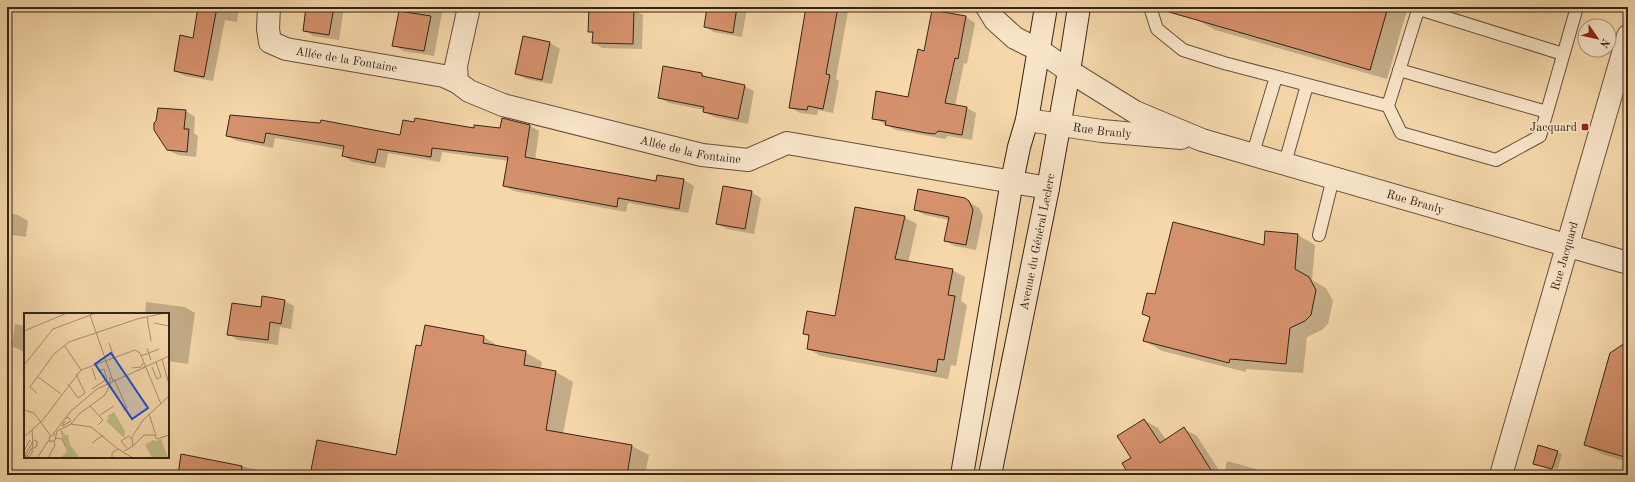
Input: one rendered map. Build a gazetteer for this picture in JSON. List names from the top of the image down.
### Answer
{
  "streets": {
    "street": [
      "Allée de la Fontaine",
      "Rue Branly",
      "Avenue du Général Leclerc",
      "Rue Jacquard"
    ]
  },
  "crossings": [
    ["Allée de la Fontaine", "Avenue du Général Leclerc"],
    ["Rue Branly", "Avenue du Général Leclerc"],
    ["Rue Branly", "Rue Jacquard"]
  ],
  "places": {
    "transit": ["Jacquard"]
  },
  "north": "bottom right"
}
